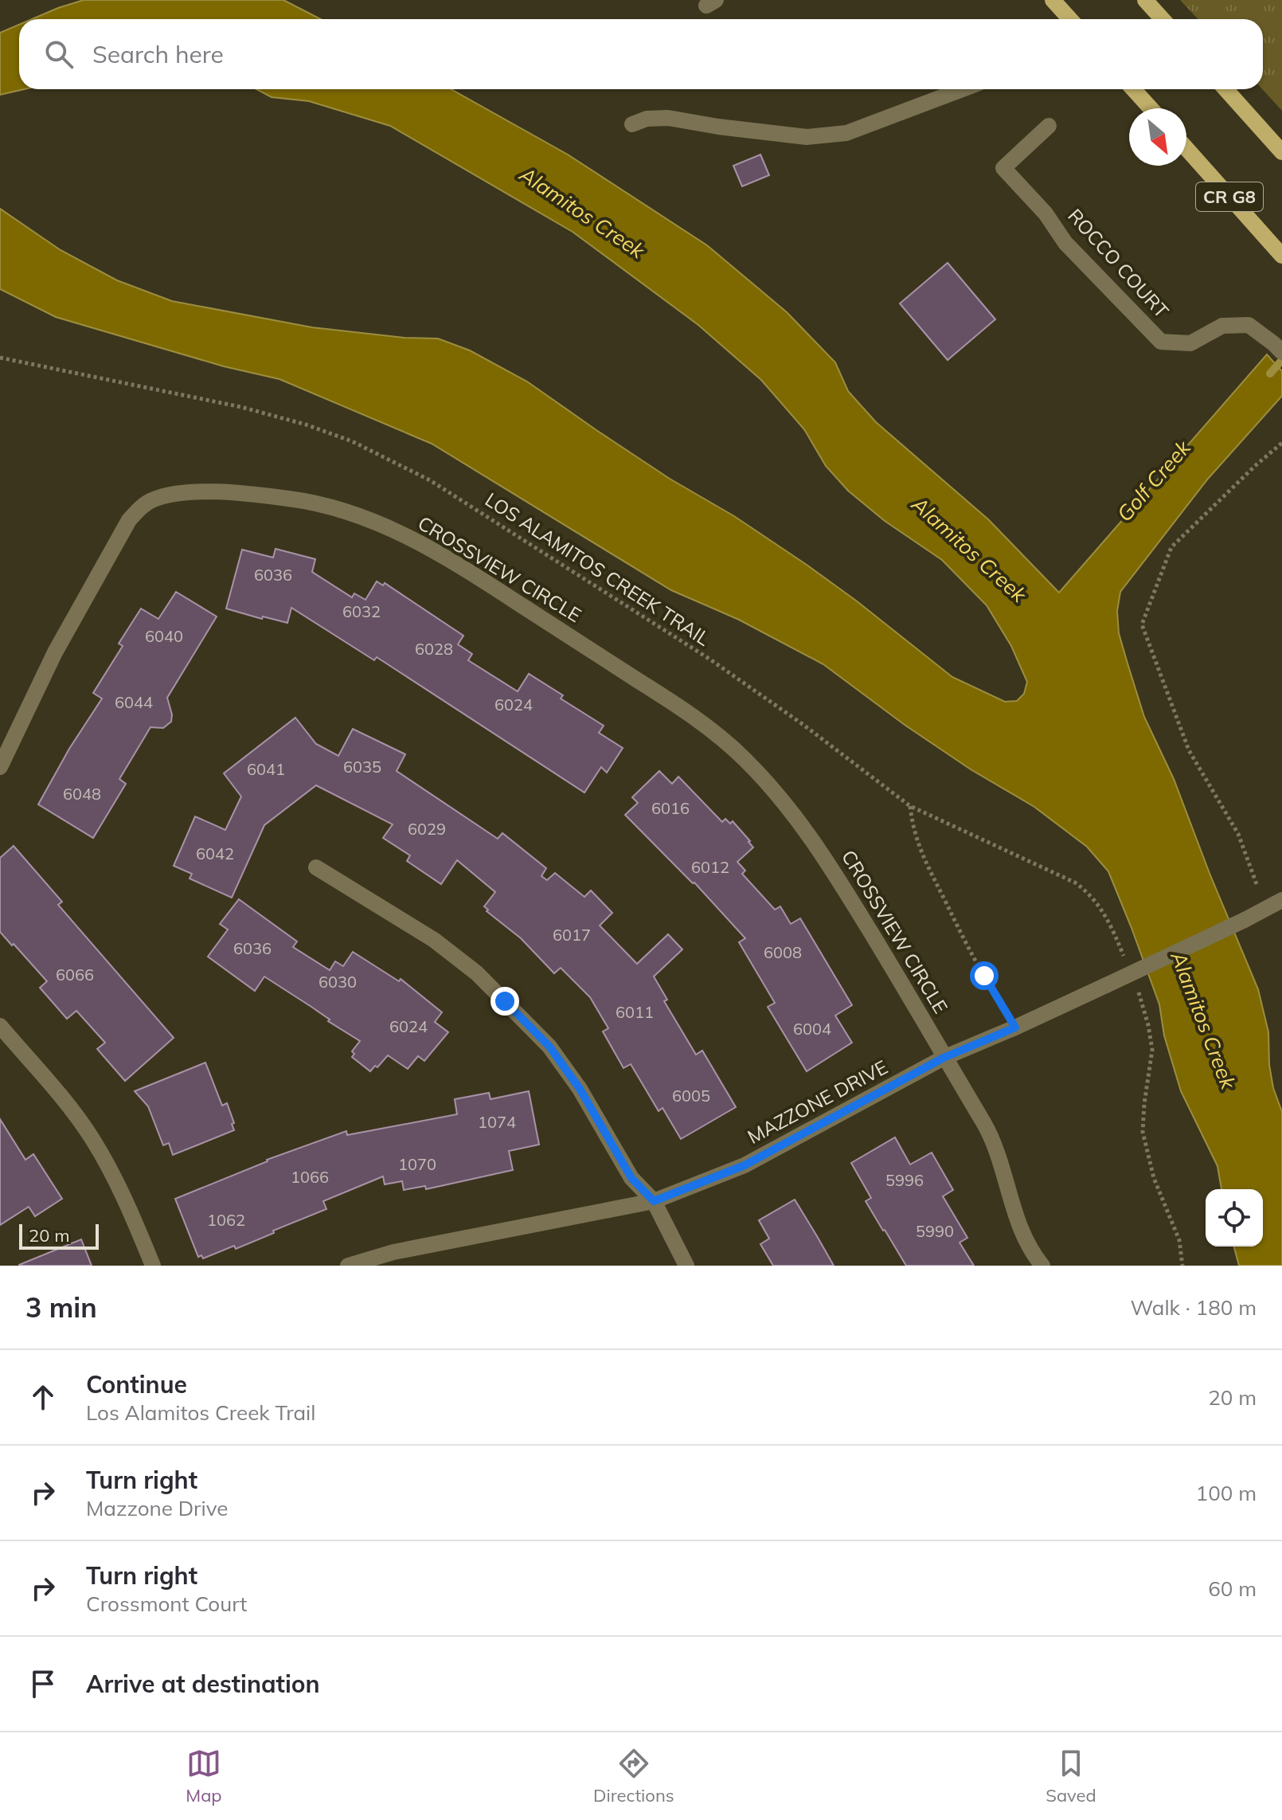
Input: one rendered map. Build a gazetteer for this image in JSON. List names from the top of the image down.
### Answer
{
  "streets": {
    "main road": ["CR G8"],
    "street": ["ROCCO COURT", "CROSSVIEW CIRCLE", "MAZZONE DRIVE"],
    "path": ["LOS ALAMITOS CREEK TRAIL"]
  },
  "crossings": [
    ["CROSSVIEW CIRCLE", "MAZZONE DRIVE"],
    ["LOS ALAMITOS CREEK TRAIL", "MAZZONE DRIVE"]
  ],
  "water": ["Alamitos Creek", "Golf Creek"],
  "house_numbers": [
    "6036",
    "6032",
    "6040",
    "6028",
    "6044",
    "6024",
    "6035",
    "6041",
    "6048",
    "6016",
    "6029",
    "6042",
    "6012",
    "6017",
    "6036",
    "6008",
    "6066",
    "6030",
    "6011",
    "6024",
    "6004",
    "6005",
    "1074",
    "1070",
    "1066",
    "5996",
    "1062",
    "5990"
  ],
  "scale_bar": "20 m",
  "north": "bottom right",
  "page": {
    "search": "Search here",
    "scale": "20 m",
    "heading": ["3 min", "Walk · 180 m"],
    "list": [
      ["Continue", "Los Alamitos Creek Trail", "20 m"],
      ["Turn right", "Mazzone Drive", "100 m"],
      ["Turn right", "Crossmont Court", "60 m"],
      "Arrive at destination"
    ],
    "nav": ["Map", "Directions", "Saved"]
  }
}
